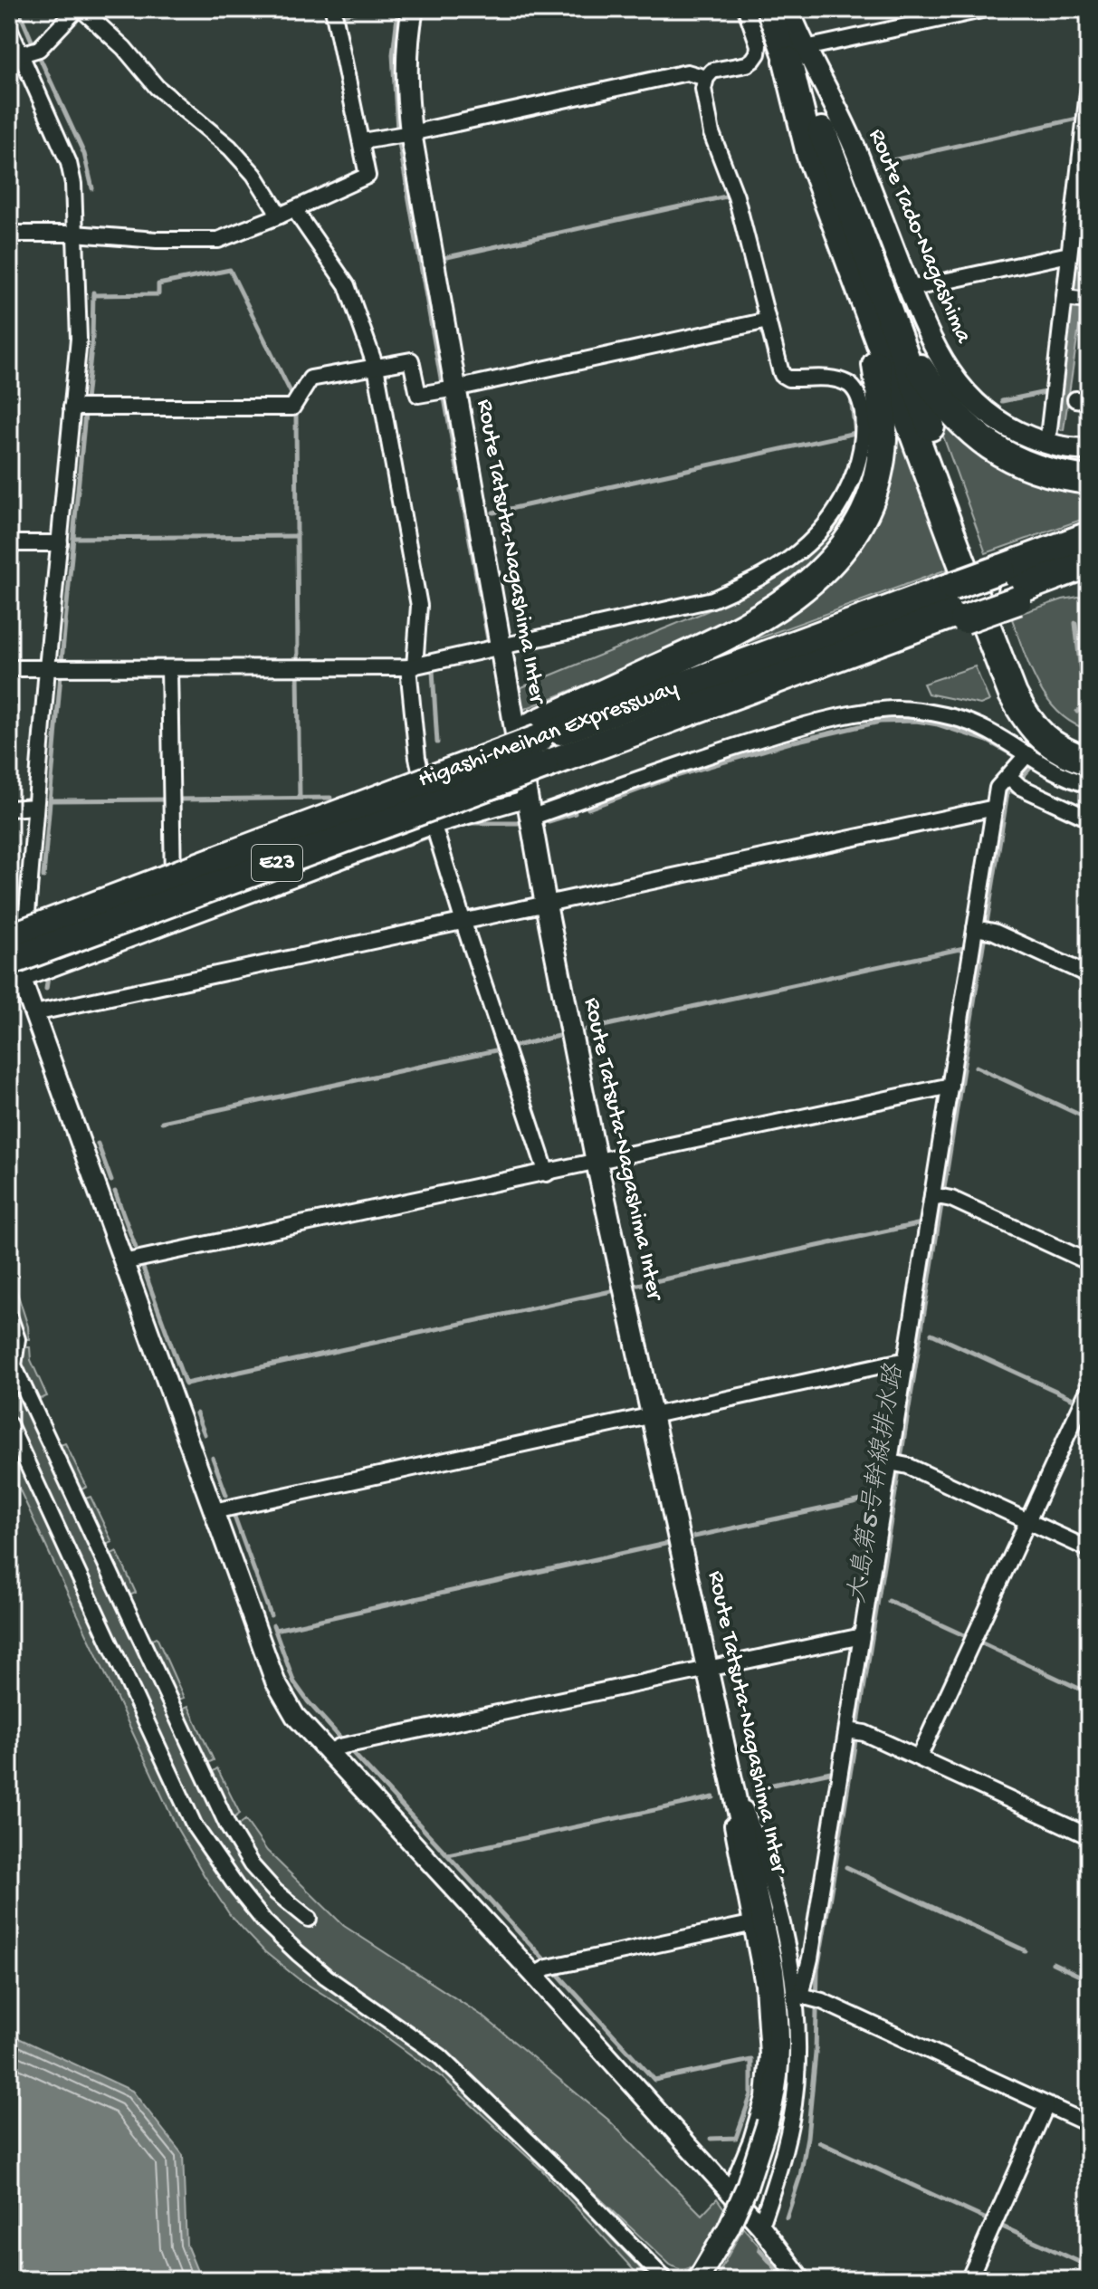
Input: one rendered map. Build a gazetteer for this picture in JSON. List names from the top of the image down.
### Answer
{
  "streets": {
    "highway": ["Higashi-Meihan Expressway", "E23"],
    "main road": ["Route Tado-Nagashima", "Route Tatsuta-Nagashima Inter"]
  },
  "crossings": [
    ["Higashi-Meihan Expressway", "E23"]
  ],
  "water": ["大島第5号幹線排水路"]
}
